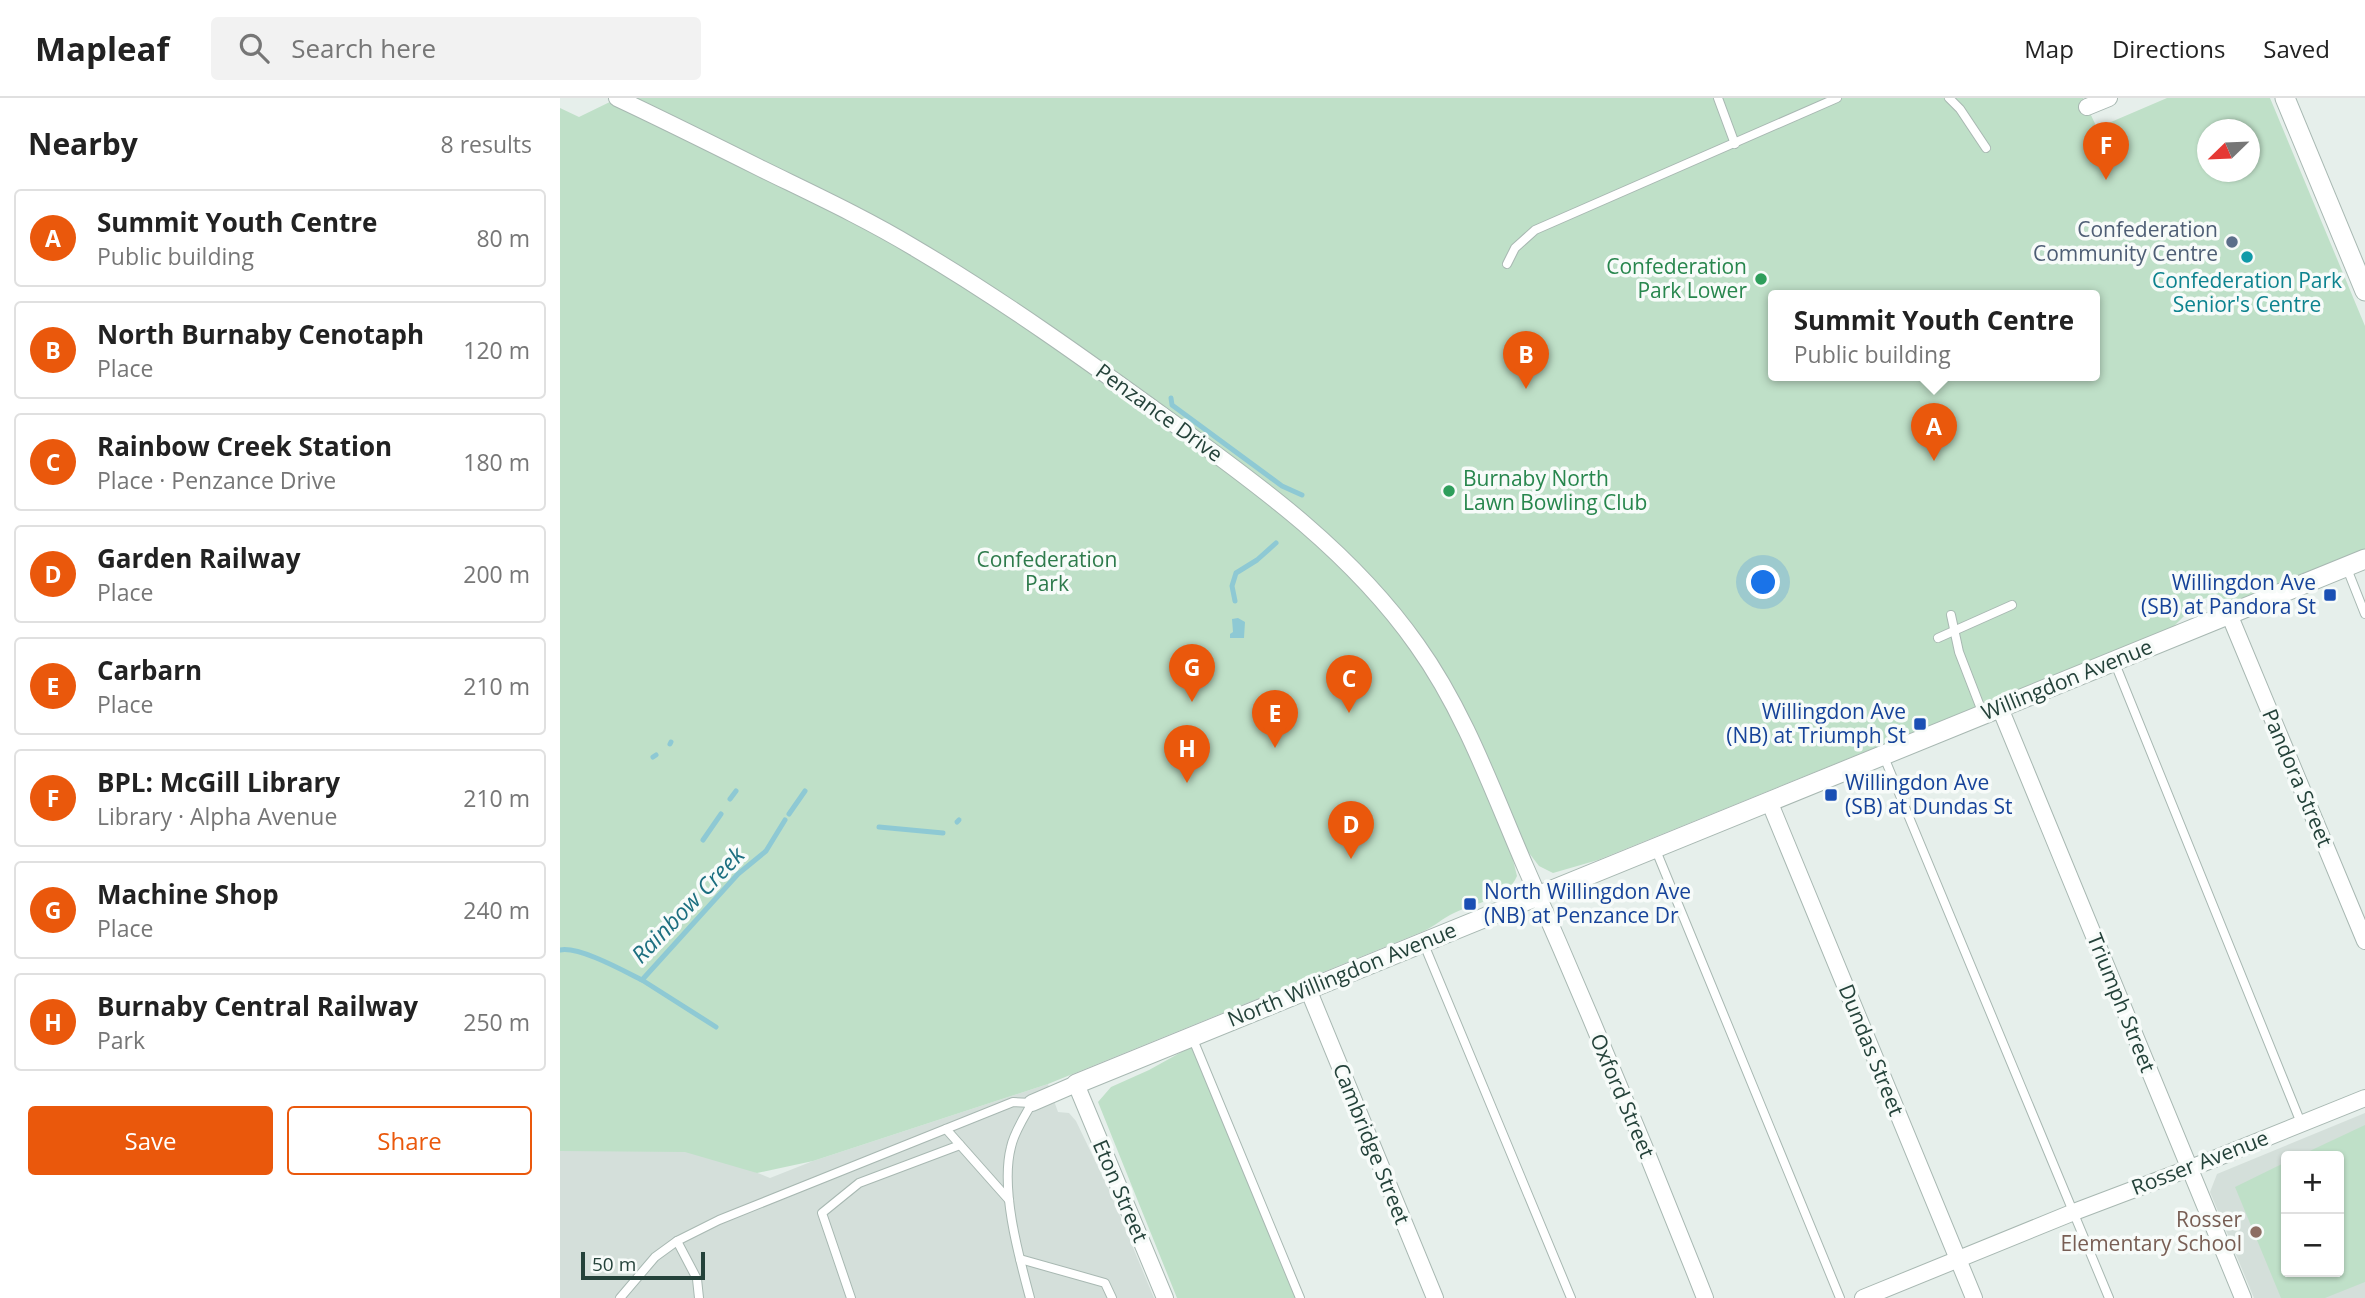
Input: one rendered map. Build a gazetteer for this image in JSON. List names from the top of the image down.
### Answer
{
  "streets": {
    "street": [
      "Penzance Drive",
      "Willingdon Avenue",
      "Pandora Street",
      "North Willingdon Avenue",
      "Triumph Street",
      "Dundas Street",
      "Oxford Street",
      "Cambridge Street",
      "Rosser Avenue",
      "Eton Street"
    ]
  },
  "crossings": [
    ["Penzance Drive", "North Willingdon Avenue"],
    ["Penzance Drive", "Oxford Street"],
    ["Willingdon Avenue", "Pandora Street"],
    ["Willingdon Avenue", "North Willingdon Avenue"],
    ["Willingdon Avenue", "Triumph Street"],
    ["Willingdon Avenue", "Dundas Street"],
    ["North Willingdon Avenue", "Dundas Street"],
    ["North Willingdon Avenue", "Oxford Street"],
    ["North Willingdon Avenue", "Cambridge Street"],
    ["North Willingdon Avenue", "Eton Street"],
    ["Triumph Street", "Rosser Avenue"],
    ["Dundas Street", "Rosser Avenue"]
  ],
  "water": ["Rainbow Creek"],
  "parks": ["Confederation Park"],
  "places": {
    "other": [
      "Confederation Community Centre",
      "Confederation Park Senior's Centre",
      "Confederation Park Lower",
      "Burnaby North Lawn Bowling Club",
      "Rosser Elementary School"
    ],
    "transit": [
      "Willingdon Ave (SB) at Pandora St",
      "Willingdon Ave (NB) at Triumph St",
      "Willingdon Ave (SB) at Dundas St",
      "North Willingdon Ave (NB) at Penzance Dr"
    ]
  },
  "scale_bar": "50 m",
  "north": "bottom left",
  "page": {
    "header": "Mapleaf",
    "search": "Search here",
    "nav": ["Map", "Directions", "Saved"],
    "heading": ["Nearby", "8 results"],
    "pins": [
      "F",
      "B",
      "A",
      "G",
      "C",
      "E",
      "H",
      "D"
    ],
    "list": [
      {
        "mark": "A",
        "name": "Summit Youth Centre",
        "note": "Public building",
        "value": "80 m"
      },
      {
        "mark": "B",
        "name": "North Burnaby Cenotaph",
        "note": "Place",
        "value": "120 m"
      },
      {
        "mark": "C",
        "name": "Rainbow Creek Station",
        "note": "Place · Penzance Drive",
        "value": "180 m"
      },
      {
        "mark": "D",
        "name": "Garden Railway",
        "note": "Place",
        "value": "200 m"
      },
      {
        "mark": "E",
        "name": "Carbarn",
        "note": "Place",
        "value": "210 m"
      },
      {
        "mark": "F",
        "name": "BPL: McGill Library",
        "note": "Library · Alpha Avenue",
        "value": "210 m"
      },
      {
        "mark": "G",
        "name": "Machine Shop",
        "note": "Place",
        "value": "240 m"
      },
      {
        "mark": "H",
        "name": "Burnaby Central Railway",
        "note": "Park",
        "value": "250 m"
      }
    ],
    "popup": ["Summit Youth Centre", "Public building"],
    "buttons": ["Save", "Share"],
    "map_buttons": ["+", "−"],
    "scale": "50 m"
  }
}
